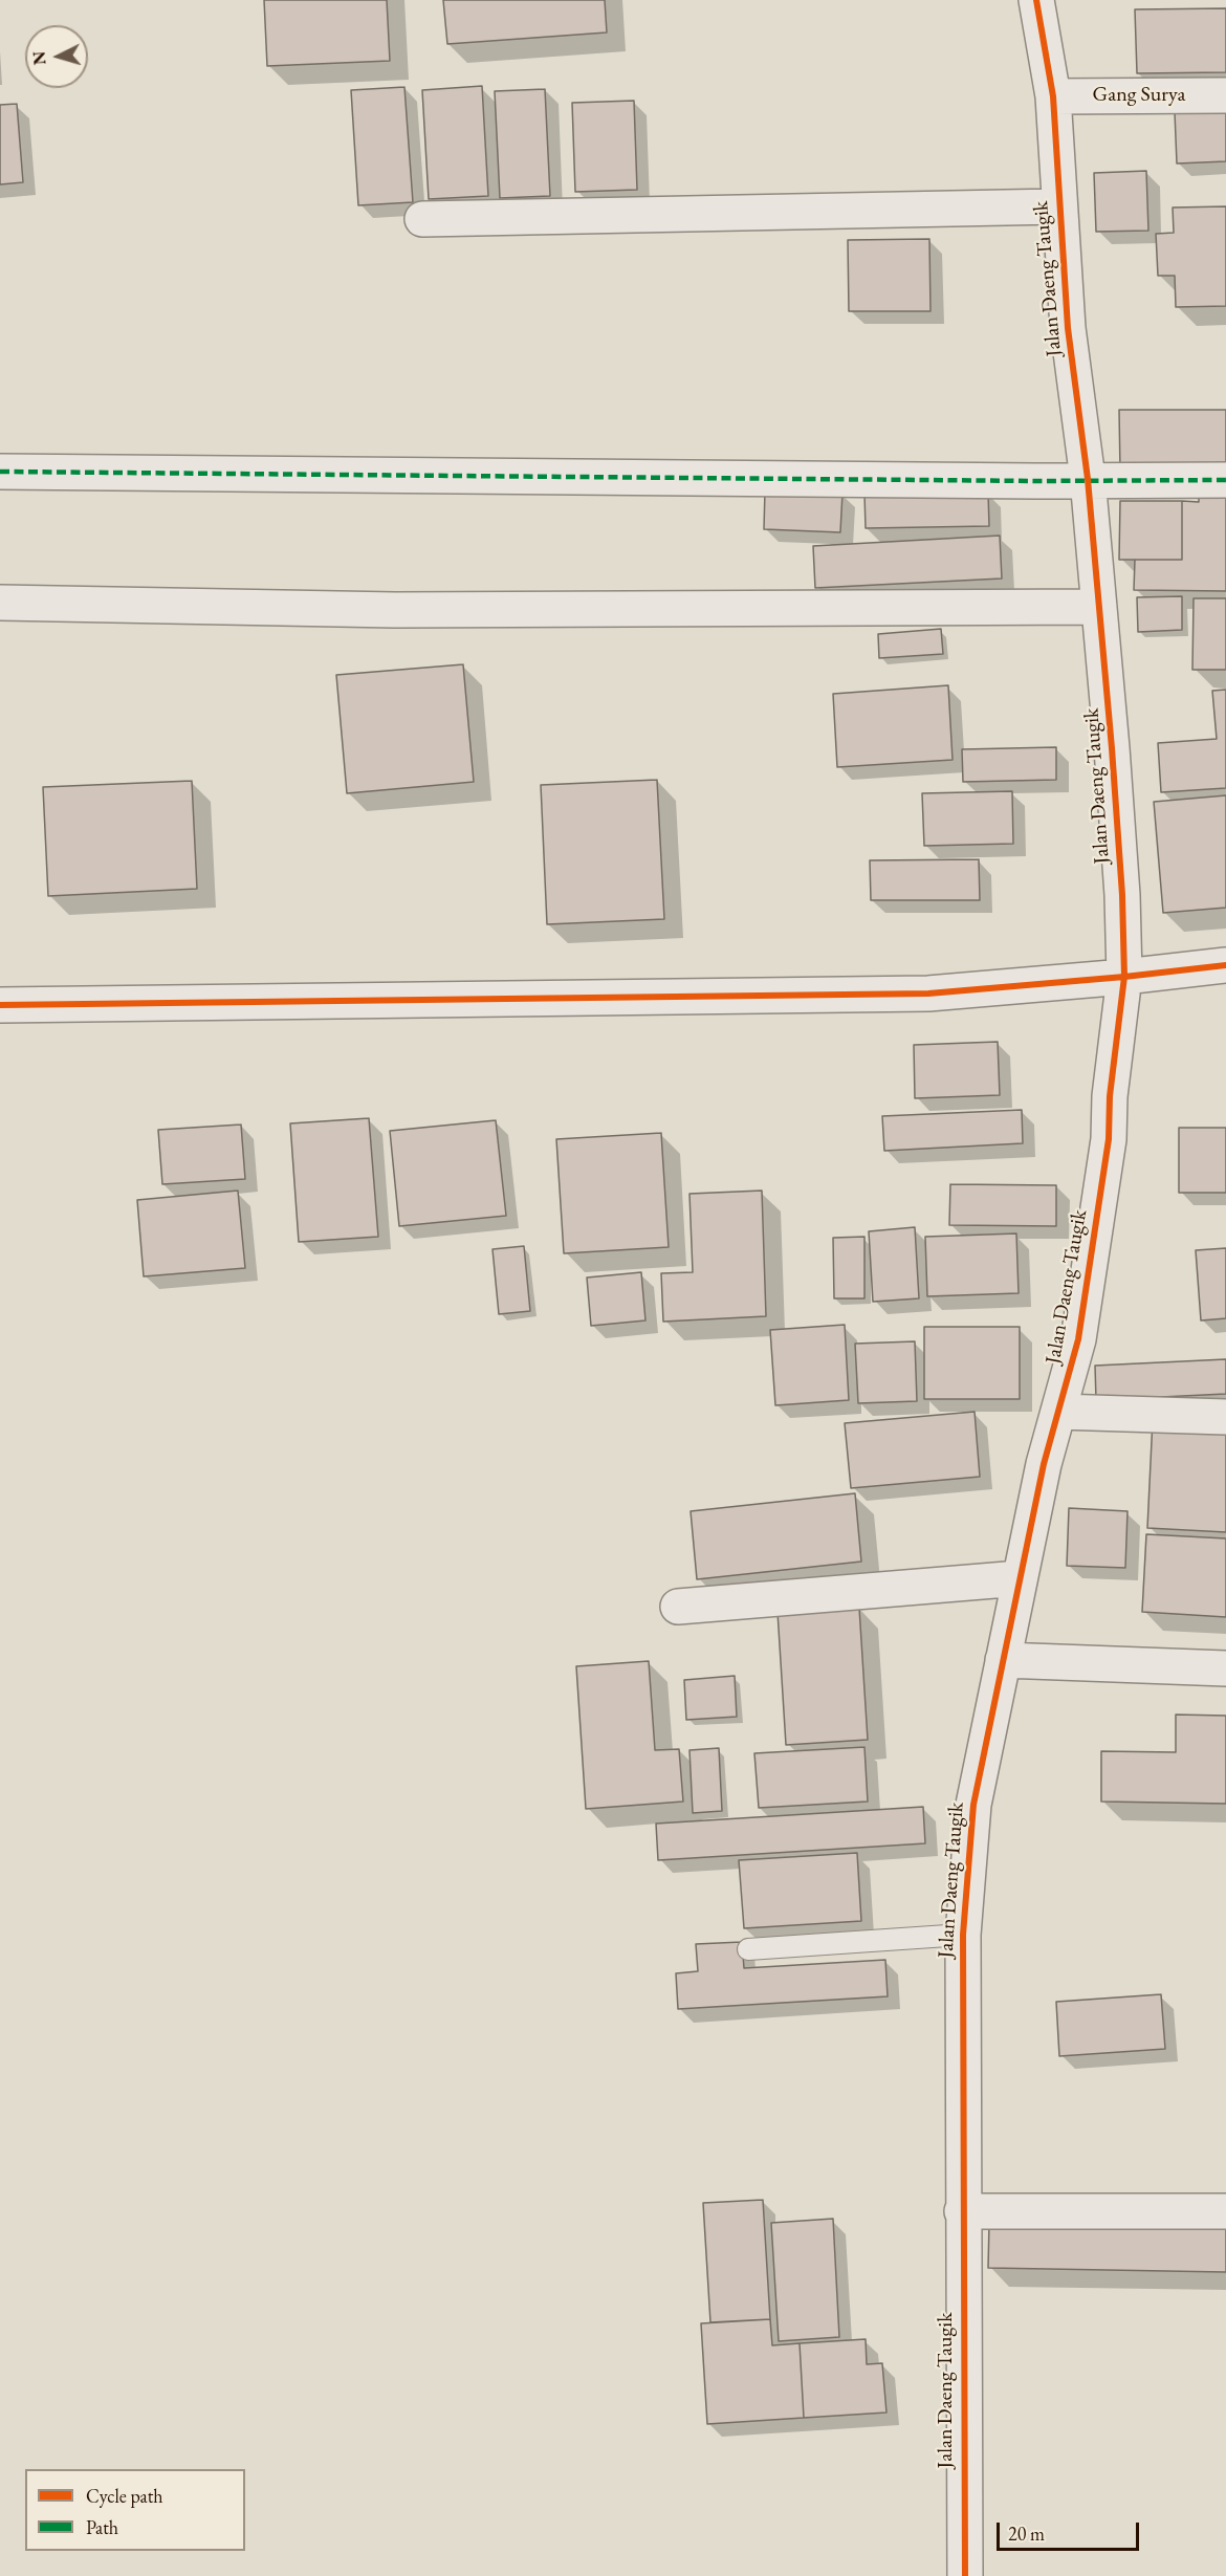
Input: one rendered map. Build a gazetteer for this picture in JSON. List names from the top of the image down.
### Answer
{
  "streets": {
    "street": ["Gang Surya", "Jalan Daeng Taugik"]
  },
  "crossings": [
    ["Gang Surya", "Jalan Daeng Taugik"]
  ],
  "legend": ["Cycle path", "Path"],
  "scale_bar": "20 m",
  "north": "left"
}
